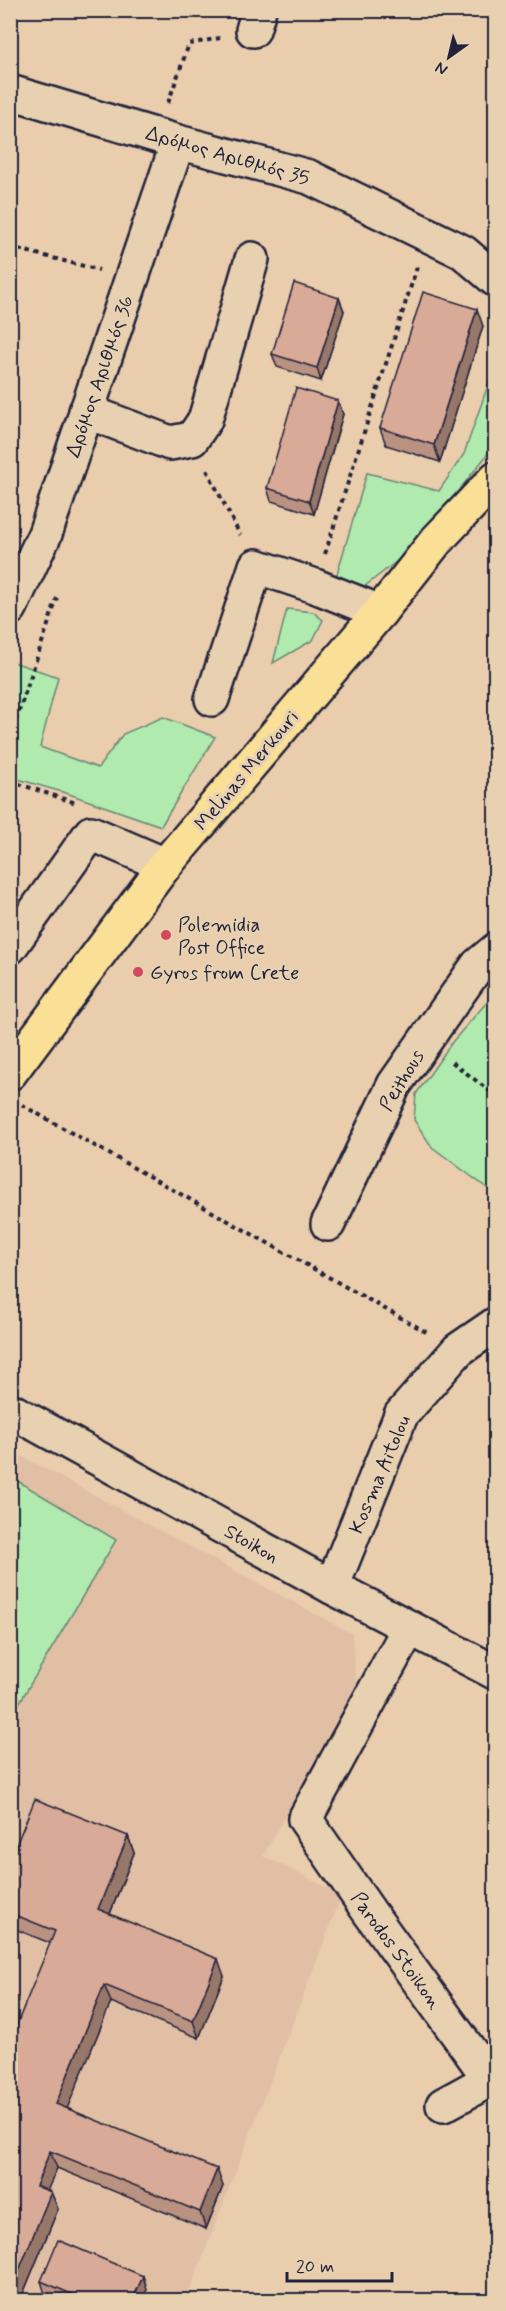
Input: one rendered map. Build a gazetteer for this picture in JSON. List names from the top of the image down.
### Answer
{
  "streets": {
    "main road": ["Melinas Merkouri"],
    "street": [
      "Δρόμος Αριθμός 35",
      "Δρόμος Αριθμός 36",
      "Peithous",
      "Kosma Aitolou",
      "Stoikon",
      "Parodos Stoikon"
    ]
  },
  "crossings": [
    ["Δρόμος Αριθμός 35", "Δρόμος Αριθμός 36"],
    ["Kosma Aitolou", "Stoikon"],
    ["Stoikon", "Parodos Stoikon"]
  ],
  "places": ["Polemidia Post Office", "Gyros from Crete"],
  "scale_bar": "20 m",
  "north": "bottom left"
}
